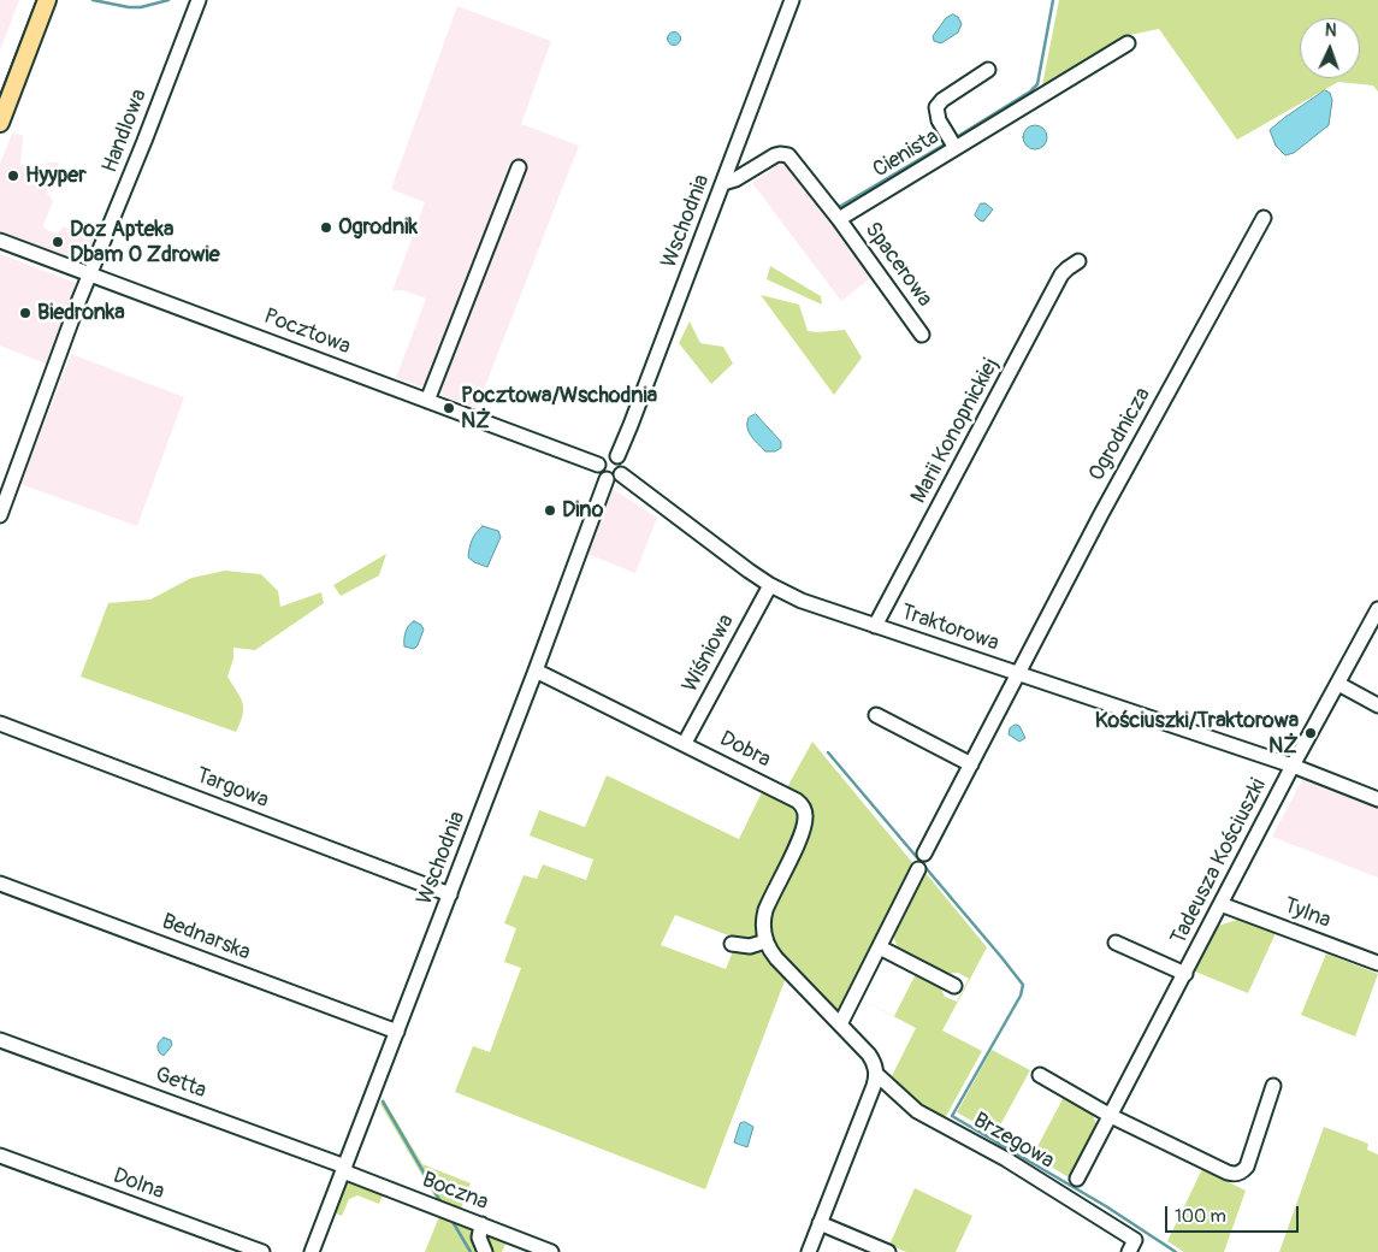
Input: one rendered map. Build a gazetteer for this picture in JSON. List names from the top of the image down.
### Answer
{
  "streets": {
    "street": [
      "Handlowa",
      "Cienista",
      "Wschodnia",
      "Spacerowa",
      "Pocztowa",
      "Marii Konopnickiej",
      "Ogrodnicza",
      "Traktorowa",
      "Wiśniowa",
      "Dobra",
      "Targowa",
      "Tadeusza Kościuszki",
      "Tylna",
      "Bednarska",
      "Getta",
      "Brzegowa",
      "Dolna",
      "Boczna"
    ]
  },
  "crossings": [
    ["Handlowa", "Pocztowa"],
    ["Cienista", "Spacerowa"],
    ["Wschodnia", "Pocztowa"],
    ["Wschodnia", "Traktorowa"],
    ["Wschodnia", "Dobra"],
    ["Wschodnia", "Targowa"],
    ["Wschodnia", "Bednarska"],
    ["Wschodnia", "Getta"],
    ["Wschodnia", "Boczna"],
    ["Pocztowa", "Traktorowa"],
    ["Marii Konopnickiej", "Traktorowa"],
    ["Ogrodnicza", "Traktorowa"],
    ["Traktorowa", "Wiśniowa"],
    ["Traktorowa", "Tadeusza Kościuszki"],
    ["Wiśniowa", "Dobra"],
    ["Tadeusza Kościuszki", "Tylna"],
    ["Getta", "Boczna"]
  ],
  "places": [
    "Hyyper",
    "Ogrodnik",
    "Doz Apteka Dbam O Zdrowie",
    "Biedronka",
    "Pocztowa/Wschodnia NŻ",
    "Dino",
    "Kościuszki/Traktorowa NŻ"
  ],
  "scale_bar": "100 m",
  "north": "top"
}
